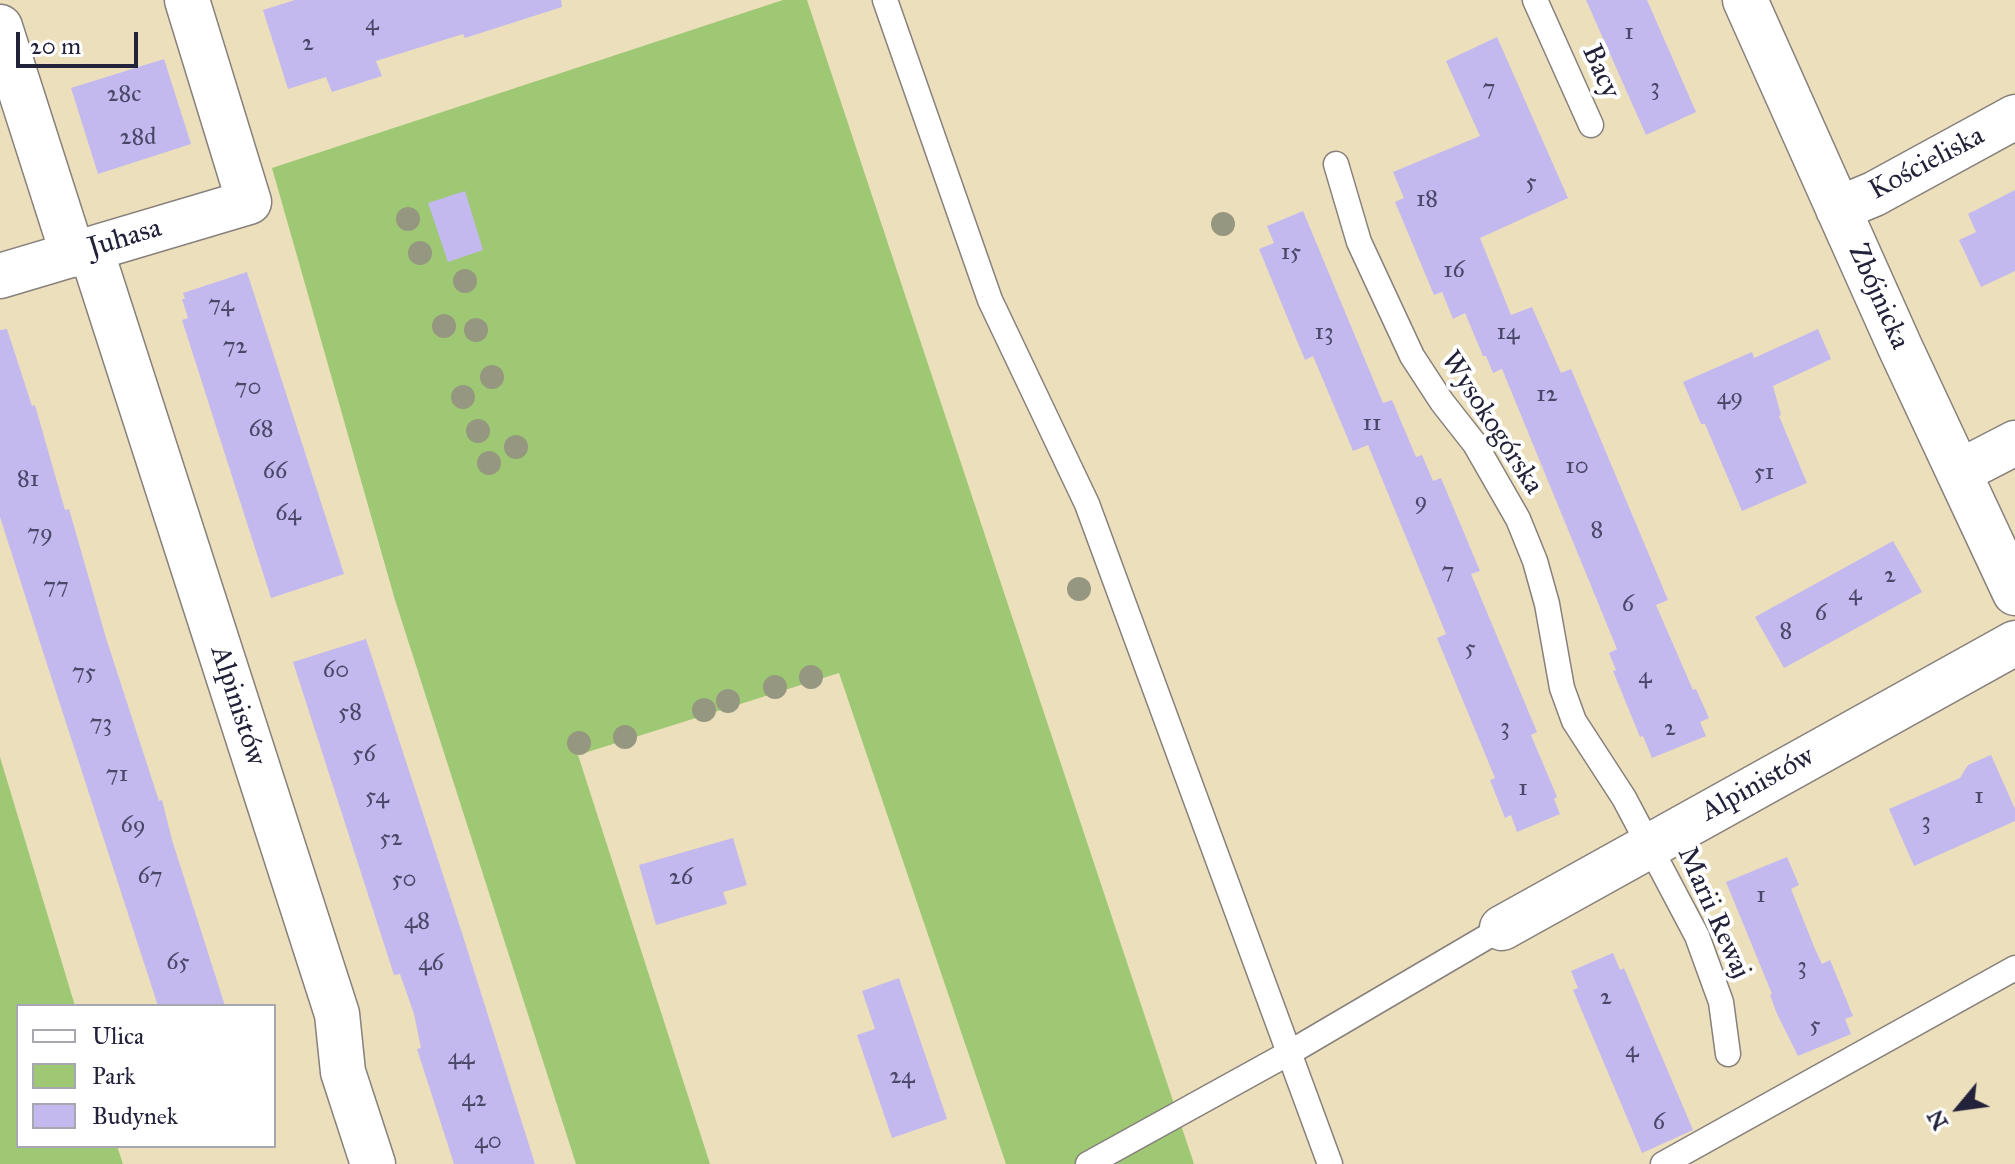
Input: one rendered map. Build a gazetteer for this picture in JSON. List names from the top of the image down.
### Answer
{
  "streets": {
    "street": [
      "Kościeliska",
      "Juhasa",
      "Zbójnicka",
      "Alpinistów"
    ],
    "lane": ["Bacy", "Wysokogórska", "Marii Rewaj"]
  },
  "crossings": [
    ["Kościeliska", "Zbójnicka"],
    ["Juhasa", "Alpinistów"],
    ["Wysokogórska", "Alpinistów"],
    ["Wysokogórska", "Marii Rewaj"],
    ["Alpinistów", "Marii Rewaj"]
  ],
  "house_numbers": [
    "4",
    "1",
    "2",
    "3",
    "7",
    "28c",
    "28d",
    "5",
    "18",
    "15",
    "16",
    "74",
    "13",
    "14",
    "72",
    "70",
    "12",
    "49",
    "11",
    "68",
    "10",
    "66",
    "51",
    "81",
    "9",
    "64",
    "8",
    "79",
    "7",
    "2",
    "77",
    "4",
    "6",
    "6",
    "8",
    "5",
    "60",
    "75",
    "4",
    "58",
    "73",
    "3",
    "2",
    "56",
    "71",
    "1",
    "54",
    "1",
    "3",
    "69",
    "52",
    "67",
    "26",
    "50",
    "1",
    "48",
    "65",
    "46",
    "3",
    "2",
    "5",
    "4",
    "44",
    "24",
    "42",
    "6",
    "40"
  ],
  "legend": ["Ulica", "Park", "Budynek"],
  "scale_bar": "20 m",
  "north": "bottom left"
}
